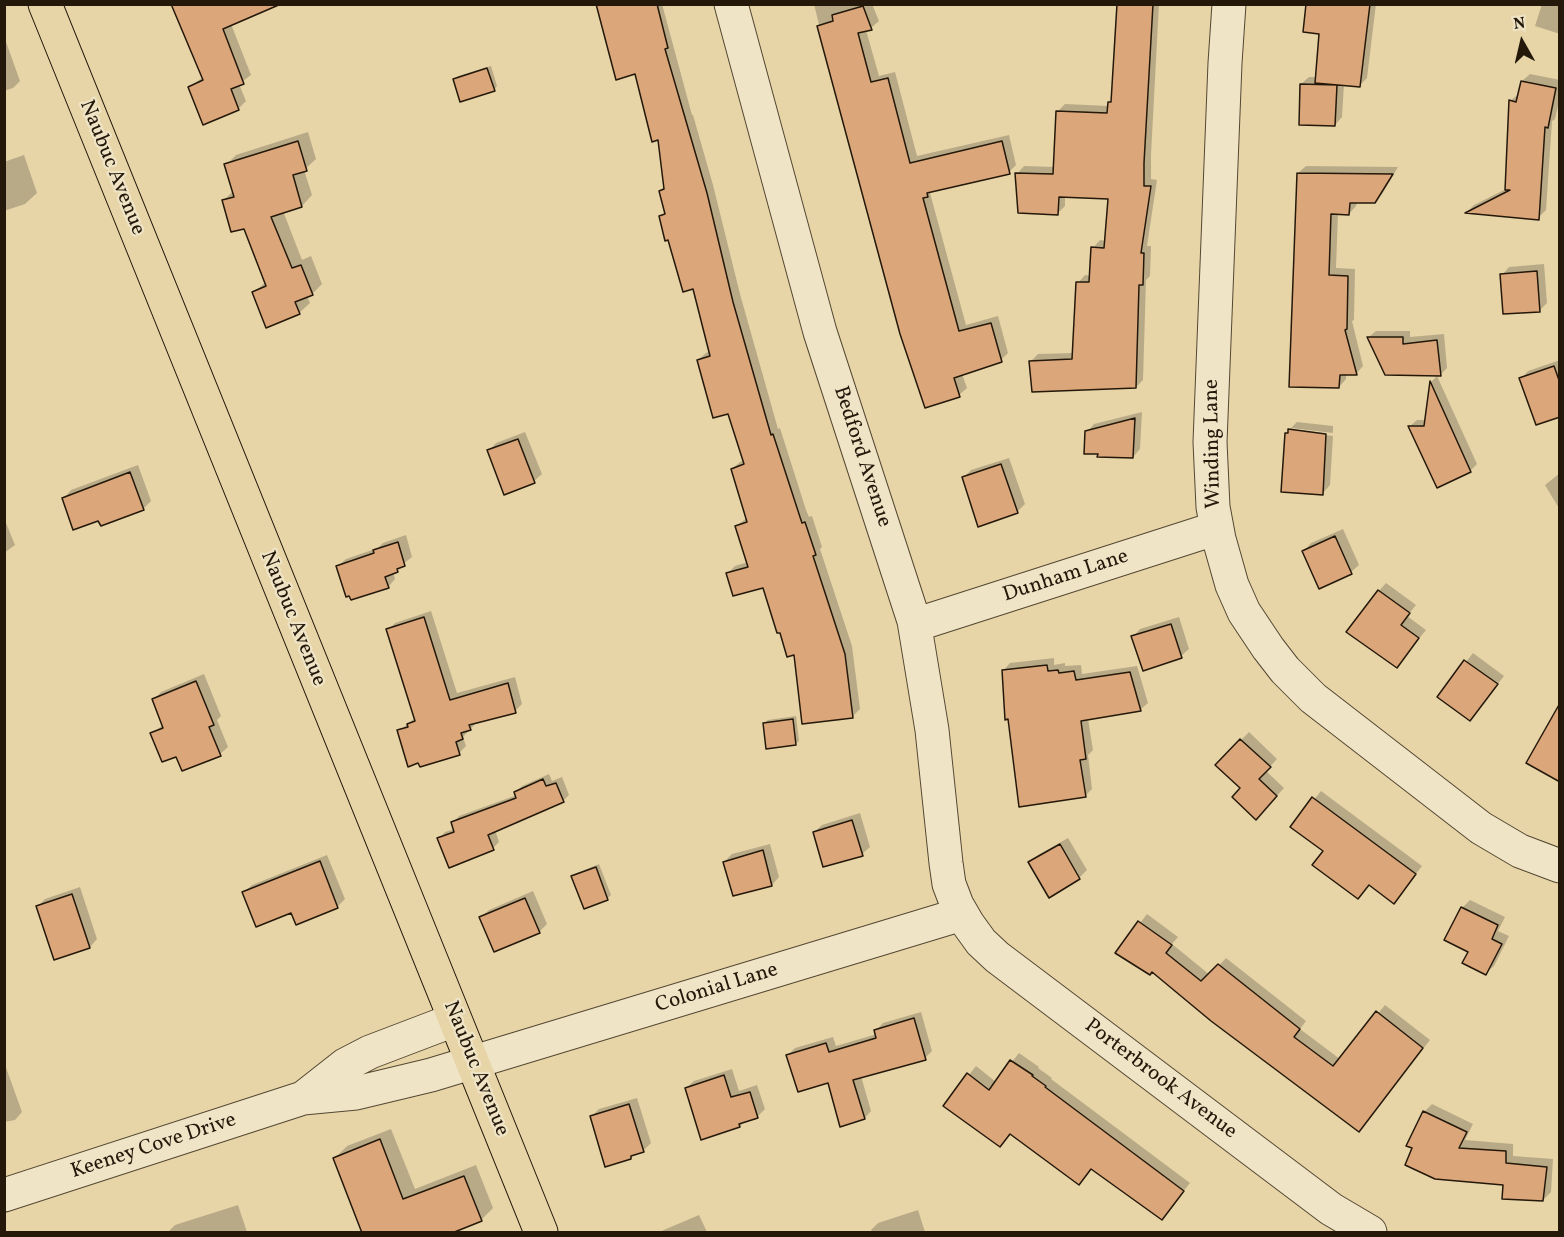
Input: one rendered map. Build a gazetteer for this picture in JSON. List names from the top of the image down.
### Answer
{
  "streets": {
    "main road": ["Naubuc Avenue"],
    "street": [
      "Winding Lane",
      "Bedford Avenue",
      "Dunham Lane",
      "Colonial Lane",
      "Porterbrook Avenue",
      "Keeney Cove Drive"
    ]
  },
  "crossings": [
    ["Naubuc Avenue", "Colonial Lane"],
    ["Naubuc Avenue", "Keeney Cove Drive"],
    ["Winding Lane", "Dunham Lane"],
    ["Bedford Avenue", "Dunham Lane"],
    ["Bedford Avenue", "Colonial Lane"],
    ["Bedford Avenue", "Porterbrook Avenue"],
    ["Colonial Lane", "Porterbrook Avenue"],
    ["Colonial Lane", "Keeney Cove Drive"]
  ],
  "north": "top"
}
